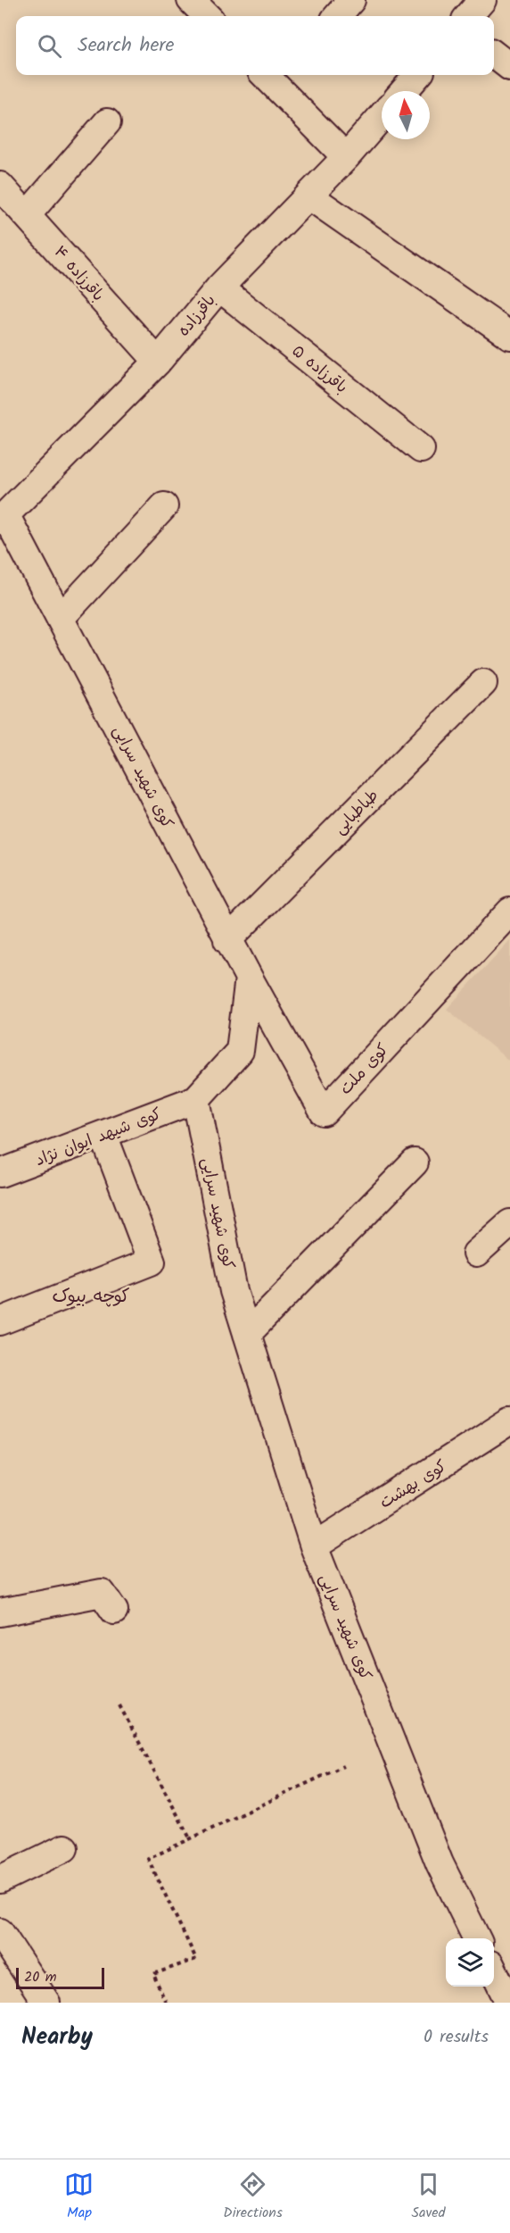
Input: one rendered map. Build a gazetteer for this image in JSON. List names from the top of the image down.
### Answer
{
  "streets": {
    "street": [
      "باقرزاده ۴",
      "باقرزاده",
      "باقرزاده ۵",
      "کوی شهید سرایی",
      "طباطبایی",
      "کوی ملت",
      "کوی شیهد ایوان نژاد",
      "کوی بهشت"
    ]
  },
  "crossings": [
    ["باقرزاده ۴", "باقرزاده"],
    ["باقرزاده", "باقرزاده ۵"],
    ["باقرزاده", "کوی شهید سرایی"],
    ["کوی شهید سرایی", "طباطبایی"],
    ["کوی شهید سرایی", "کوی ملت"],
    ["کوی شهید سرایی", "کوی شیهد ایوان نژاد"],
    ["کوی شهید سرایی", "کوی بهشت"]
  ],
  "districts": ["کوچه بیوک"],
  "scale_bar": "20 m",
  "north": "top",
  "page": {
    "search": "Search here",
    "scale": "20 m",
    "heading": ["Nearby", "0 results"],
    "nav": ["Map", "Directions", "Saved"]
  }
}
